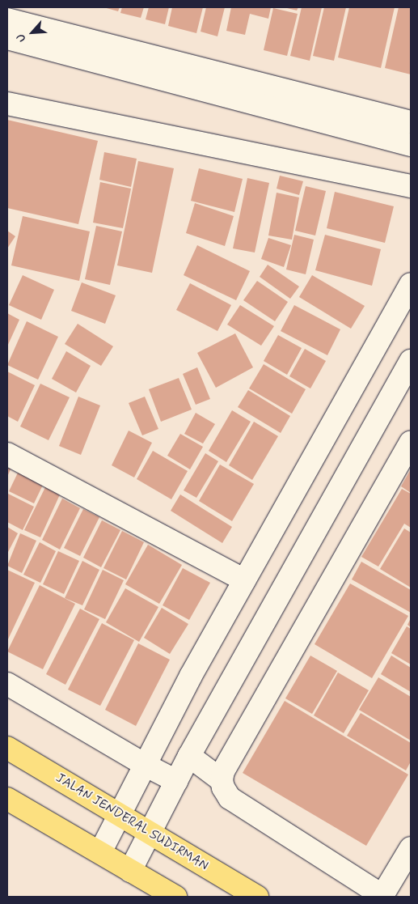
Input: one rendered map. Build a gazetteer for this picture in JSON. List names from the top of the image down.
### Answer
{
  "streets": {
    "highway": ["JALAN JENDERAL SUDIRMAN"]
  },
  "north": "bottom left"
}
